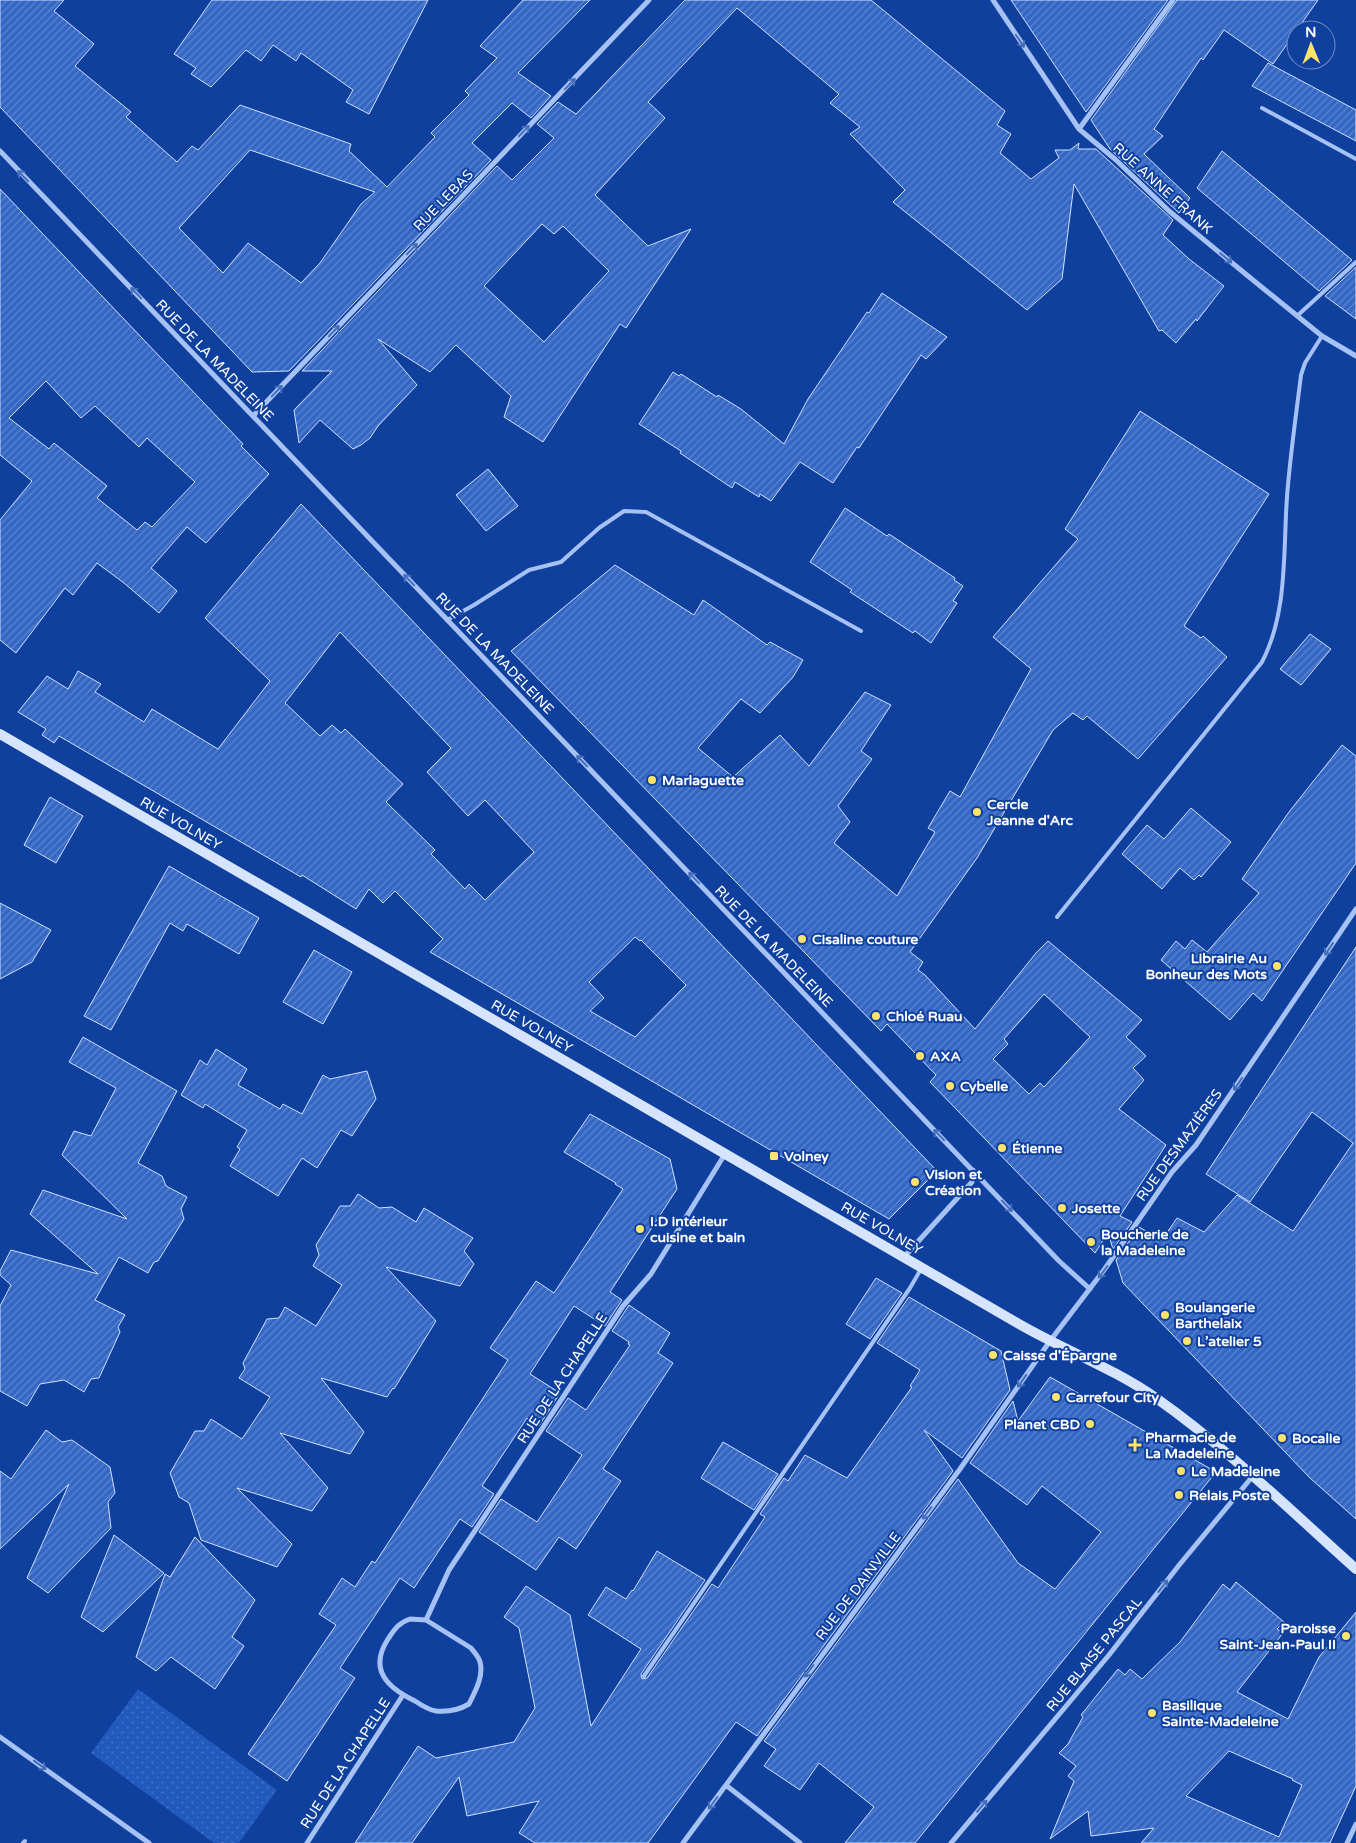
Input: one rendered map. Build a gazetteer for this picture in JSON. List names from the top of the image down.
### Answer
{
  "streets": {
    "main road": ["RUE VOLNEY"],
    "street": [
      "RUE ANNE FRANK",
      "RUE LEBAS",
      "RUE DE LA MADELEINE",
      "RUE DESMAZIÈRES",
      "RUE DE LA CHAPELLE",
      "RUE DE DAINVILLE",
      "RUE BLAISE PASCAL"
    ]
  },
  "crossings": [
    ["RUE LEBAS", "RUE DE LA MADELEINE"],
    ["RUE DE LA MADELEINE", "RUE DESMAZIÈRES"],
    ["RUE VOLNEY", "RUE DESMAZIÈRES"],
    ["RUE VOLNEY", "RUE DE LA CHAPELLE"],
    ["RUE VOLNEY", "RUE DE DAINVILLE"],
    ["RUE VOLNEY", "RUE BLAISE PASCAL"],
    ["RUE DESMAZIÈRES", "RUE DE DAINVILLE"]
  ],
  "one_way": [
    "RUE ANNE FRANK",
    "RUE LEBAS",
    "RUE DESMAZIÈRES",
    "RUE DE DAINVILLE",
    "RUE BLAISE PASCAL"
  ],
  "places": {
    "other": [
      "Marlaguette",
      "Cercle Jeanne d'Arc",
      "Cisaline couture",
      "Librairie Au Bonheur des Mots",
      "Chloé Ruau",
      "AXA",
      "Cybelle",
      "Étienne",
      "Vision et Création",
      "Josette",
      "I.D intérieur cuisine et bain",
      "Boucherie de la Madeleine",
      "Boulangerie Barthelaix",
      "L’atelier 5",
      "Caisse d'Épargne",
      "Carrefour City",
      "Planet CBD",
      "Bocalie",
      "Le Madeleine",
      "Relais Poste",
      "Paroisse Saint-Jean-Paul II",
      "Basilique Sainte-Madeleine"
    ],
    "transit": ["Volney"],
    "health": ["Pharmacie de La Madeleine"]
  },
  "north": "top"
}
